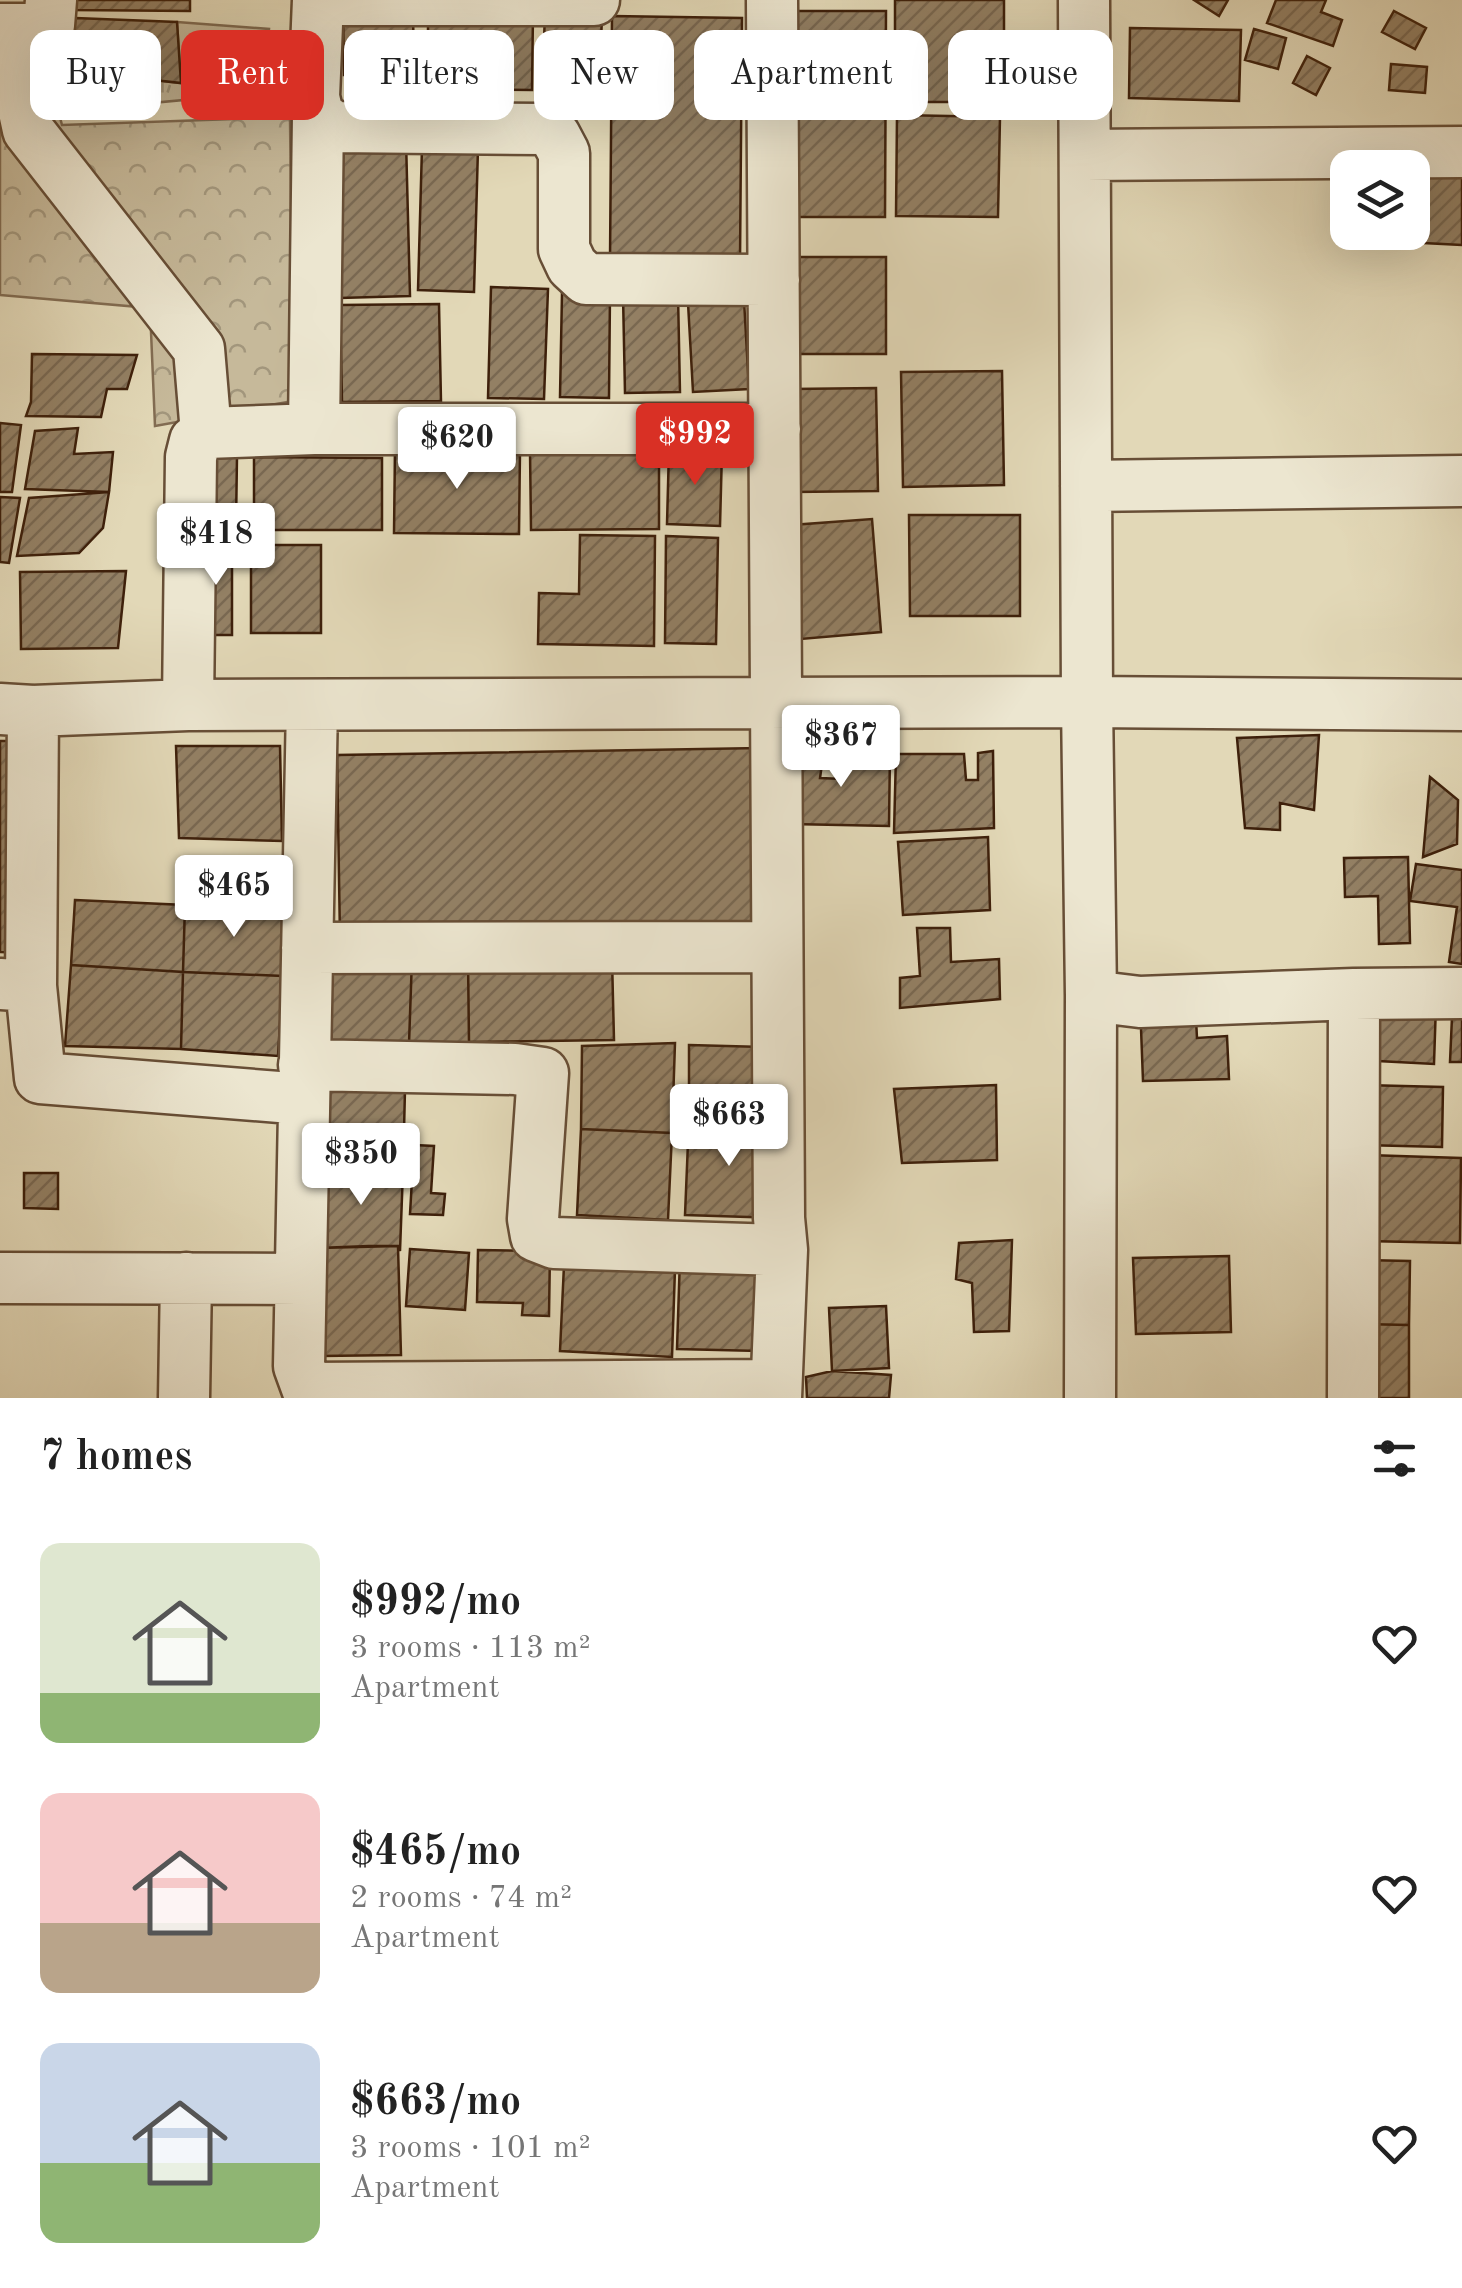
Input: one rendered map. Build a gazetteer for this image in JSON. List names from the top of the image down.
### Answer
{
  "page": {
    "chip": [
      "Buy",
      "Rent",
      "Filters",
      "New",
      "Apartment",
      "House"
    ],
    "price": [
      "$992",
      "$620",
      "$418",
      "$367",
      "$465",
      "$663",
      "$350"
    ],
    "heading": "7 homes",
    "list": [
      {
        "name": "$992/mo",
        "note": "3 rooms · 113 m² · Apartment"
      },
      {
        "name": "$465/mo",
        "note": "2 rooms · 74 m² · Apartment"
      },
      {
        "name": "$663/mo",
        "note": "3 rooms · 101 m² · Apartment"
      }
    ]
  }
}
